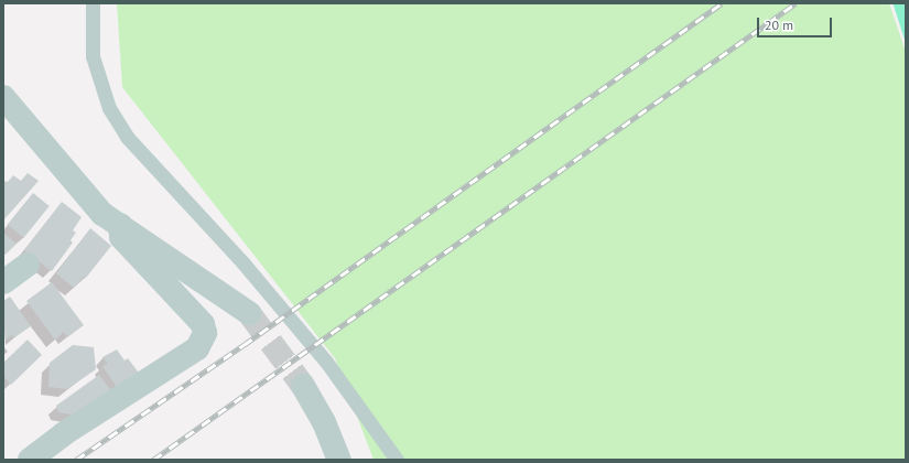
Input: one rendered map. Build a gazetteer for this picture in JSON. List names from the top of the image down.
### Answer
{
  "scale_bar": "20 m"
}
